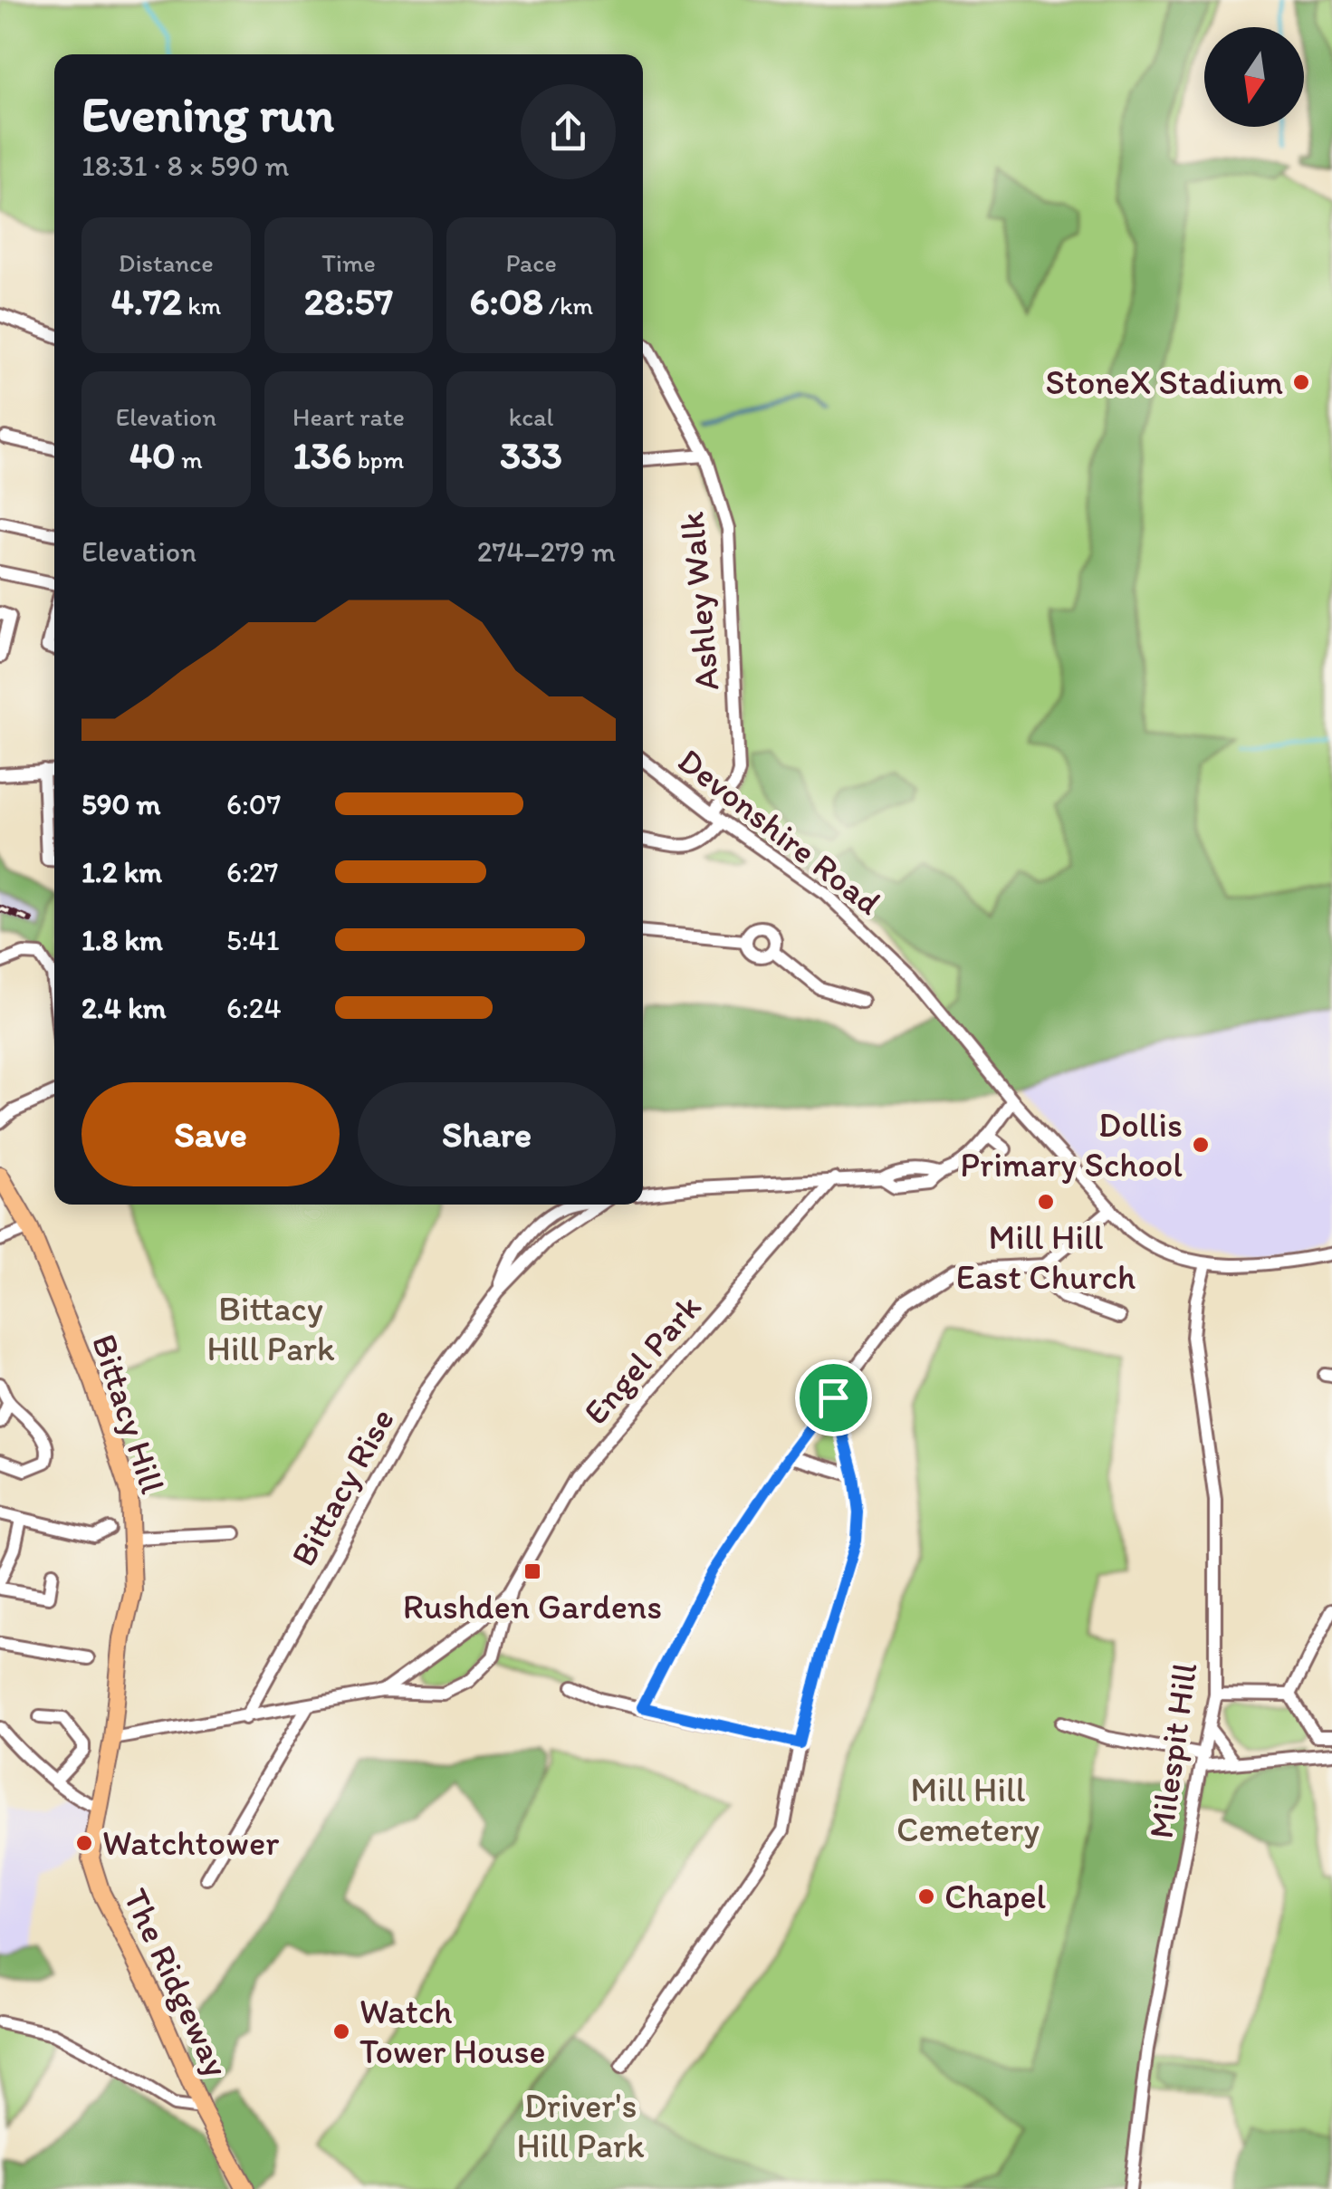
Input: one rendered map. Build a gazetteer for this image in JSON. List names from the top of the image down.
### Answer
{
  "streets": {
    "main road": ["Bittacy Hill", "The Ridgeway"],
    "street": [
      "Ashley Walk",
      "Devonshire Road",
      "Engel Park",
      "Bittacy Rise",
      "Milespit Hill"
    ]
  },
  "crossings": [
    ["Ashley Walk", "Devonshire Road"],
    ["Devonshire Road", "Milespit Hill"],
    ["Engel Park", "Bittacy Hill"],
    ["Engel Park", "Bittacy Rise"],
    ["Engel Park", "The Ridgeway"],
    ["Bittacy Hill", "The Ridgeway"]
  ],
  "parks": ["Bittacy Hill Park", "Mill Hill Cemetery", "Driver's Hill Park"],
  "places": {
    "other": [
      "StoneX Stadium",
      "Dollis Primary School",
      "Mill Hill East Church",
      "Watchtower",
      "Chapel",
      "Watch Tower House"
    ],
    "transit": ["Rushden Gardens"]
  },
  "north": "bottom",
  "page": {
    "heading": ["Evening run", "18:31 · 8 × 590 m"],
    "stats": [
      ["Distance", "4.72 km"],
      ["Time", "28:57"],
      ["Pace", "6:08 /km"],
      ["Elevation", "40 m"],
      ["Heart rate", "136 bpm"],
      ["kcal", "333"]
    ],
    "chart": ["Elevation", "274–279 m"],
    "list": [
      {
        "name": "590 m",
        "note": "6:07"
      },
      {
        "name": "1.2 km",
        "note": "6:27"
      },
      {
        "name": "1.8 km",
        "note": "5:41"
      },
      {
        "name": "2.4 km",
        "note": "6:24"
      }
    ],
    "buttons": ["Save", "Share"]
  }
}
